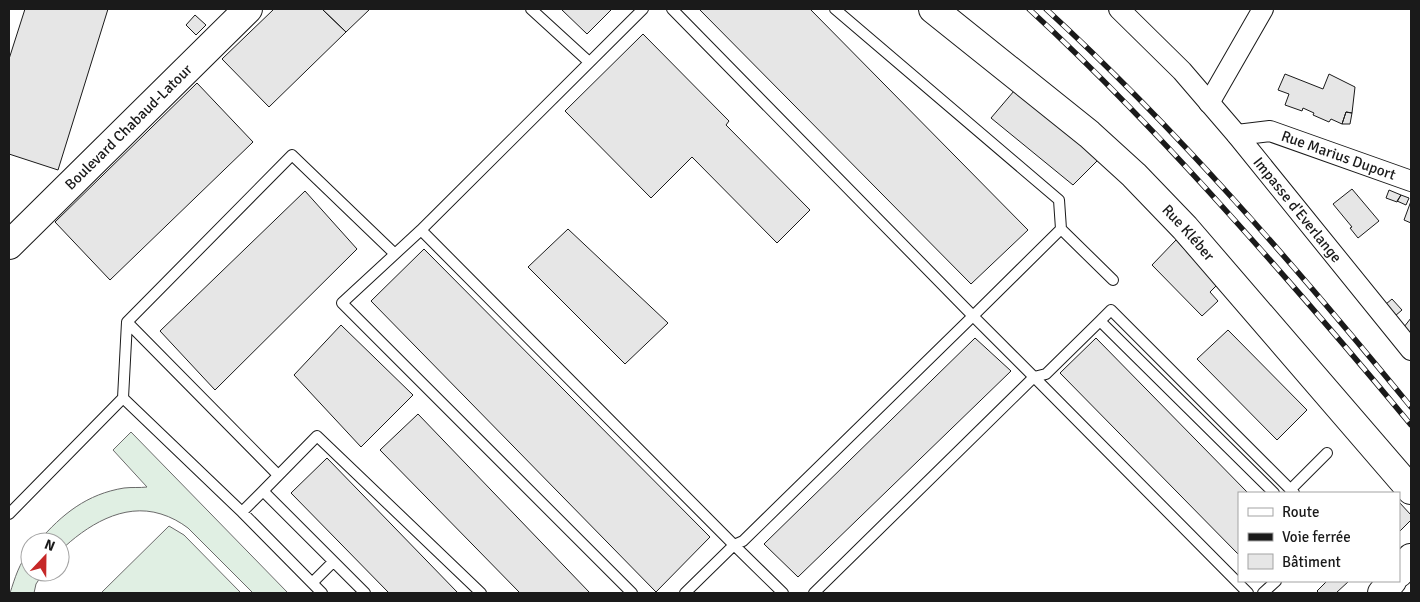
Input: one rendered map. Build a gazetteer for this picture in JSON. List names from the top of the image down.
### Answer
{
  "streets": {
    "street": [
      "Boulevard Chabaud-Latour",
      "Rue Marius Duport",
      "Impasse d'Everlange",
      "Rue Kléber"
    ]
  },
  "crossings": [
    ["Rue Marius Duport", "Impasse d'Everlange"]
  ],
  "legend": ["Route", "Voie ferrée", "Bâtiment"],
  "north": "top"
}
